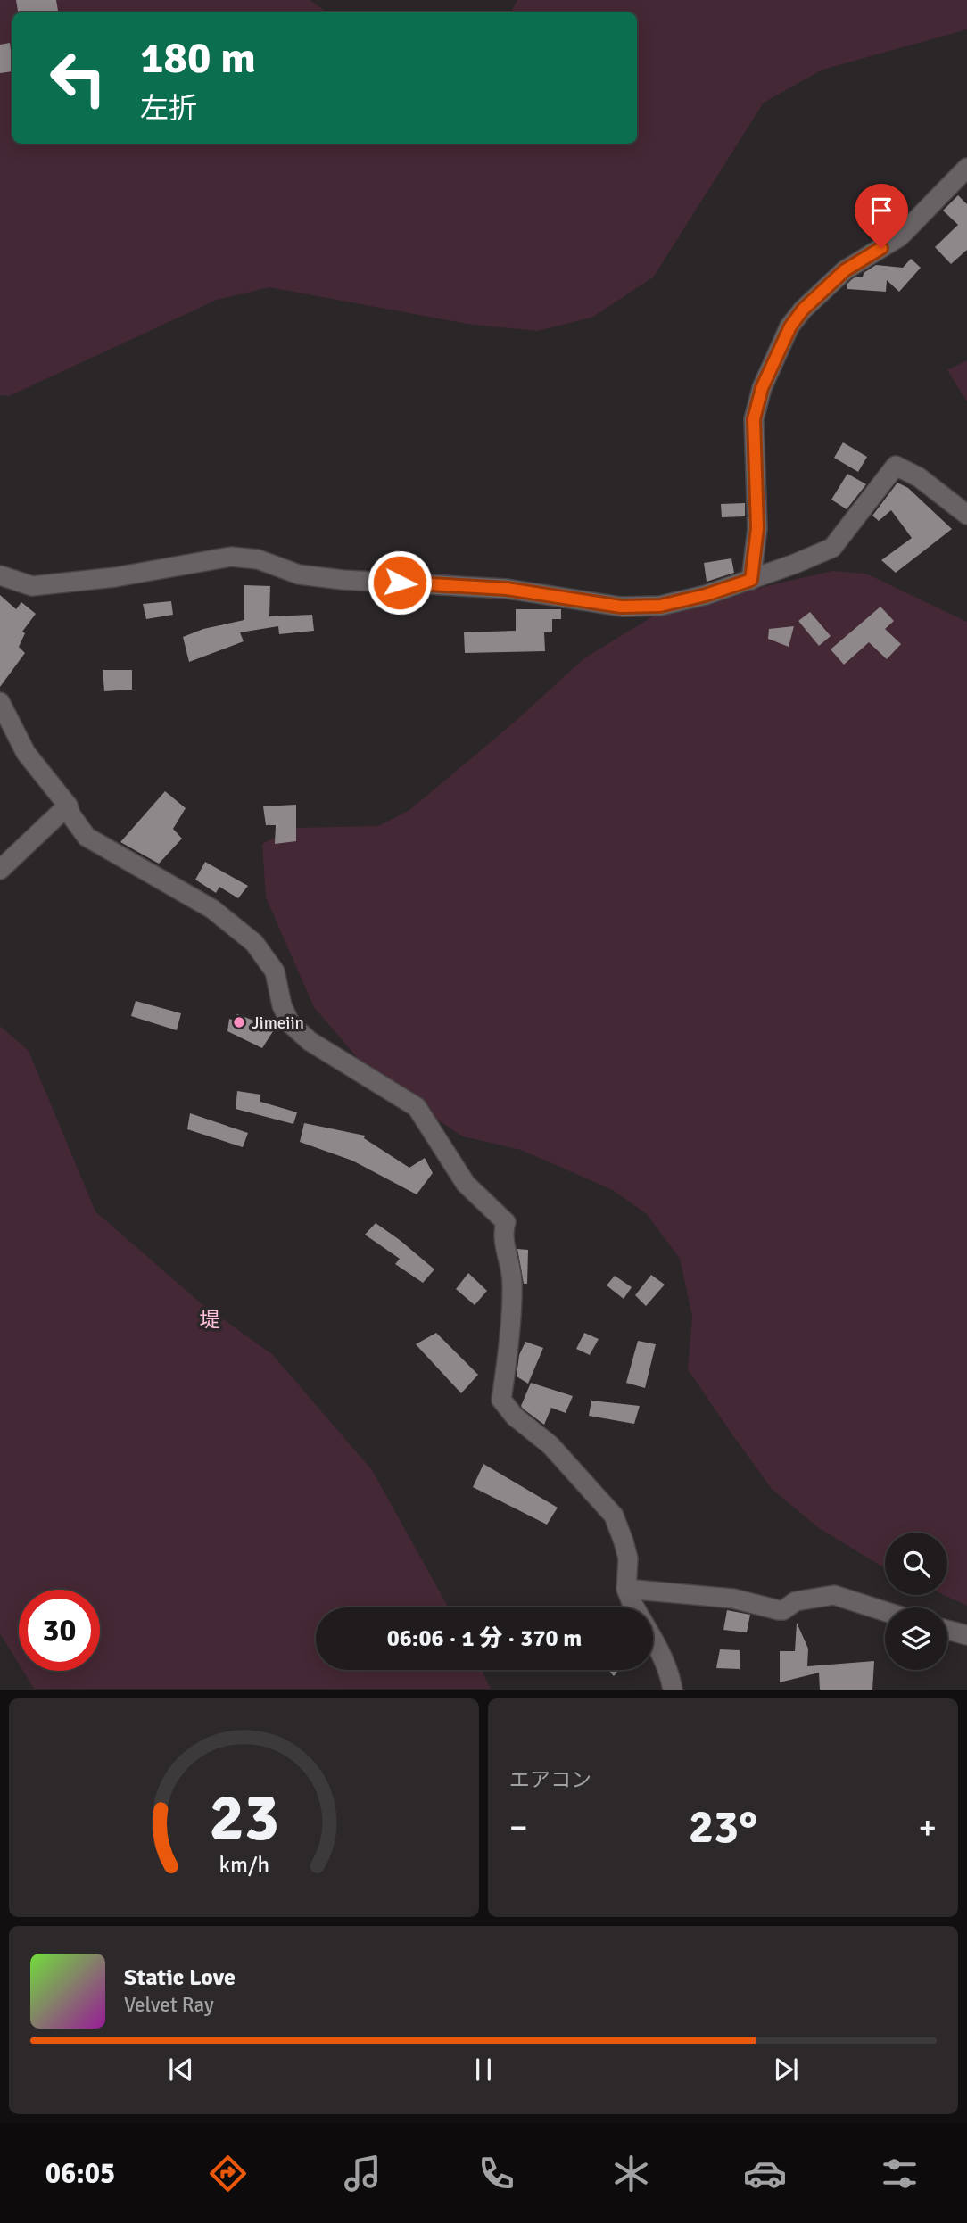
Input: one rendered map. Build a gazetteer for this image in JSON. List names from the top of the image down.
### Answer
{
  "districts": ["堤"],
  "places": ["Jimeiin"],
  "page": {
    "turn": ["180 m", "左折"],
    "limit": "30",
    "trip": "06:06 · 1 分 · 370 m",
    "tile": "エアコン",
    "heat": ["−", "23°", "+"],
    "song": ["Static Love", "Velvet Ray"],
    "tabs": "06:05",
    "gauge": ["23", "km/h"]
  }
}
